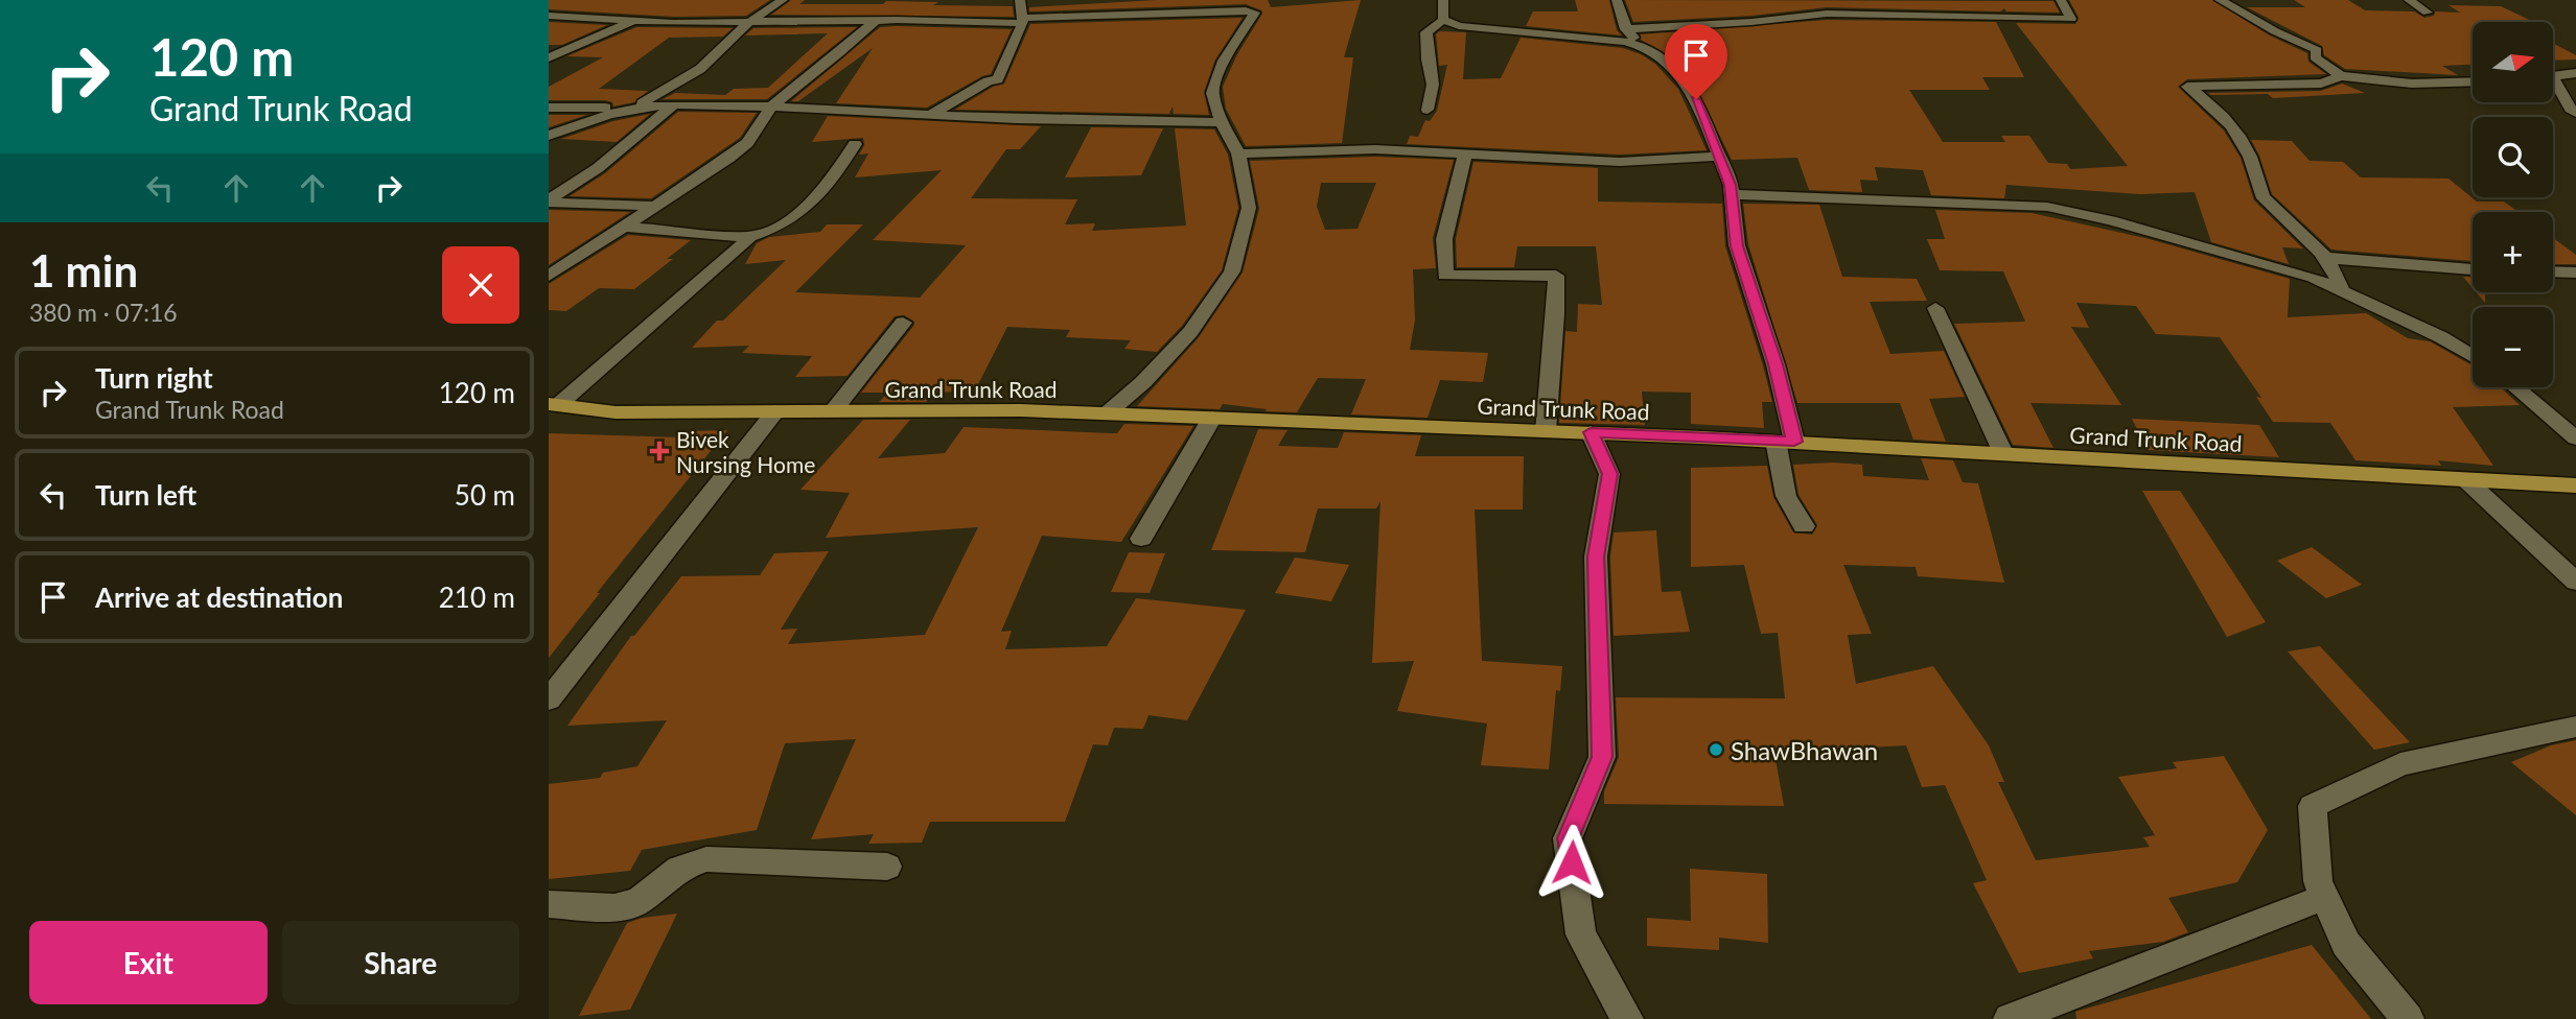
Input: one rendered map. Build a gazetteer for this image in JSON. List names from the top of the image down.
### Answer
{
  "streets": {
    "main road": ["Grand Trunk Road"]
  },
  "places": {
    "health": ["Bivek Nursing Home"],
    "other": ["ShawBhawan"]
  },
  "north": "right",
  "page": {
    "turn": ["120 m", "Grand Trunk Road"],
    "map_buttons": ["+", "−"],
    "heading": ["1 min", "380 m · 07:16"],
    "list": [
      {
        "name": "Turn right",
        "note": "Grand Trunk Road",
        "value": "120 m"
      },
      {
        "name": "Turn left",
        "value": "50 m"
      },
      {
        "name": "Arrive at destination",
        "value": "210 m"
      }
    ],
    "buttons": ["Exit", "Share"]
  }
}
